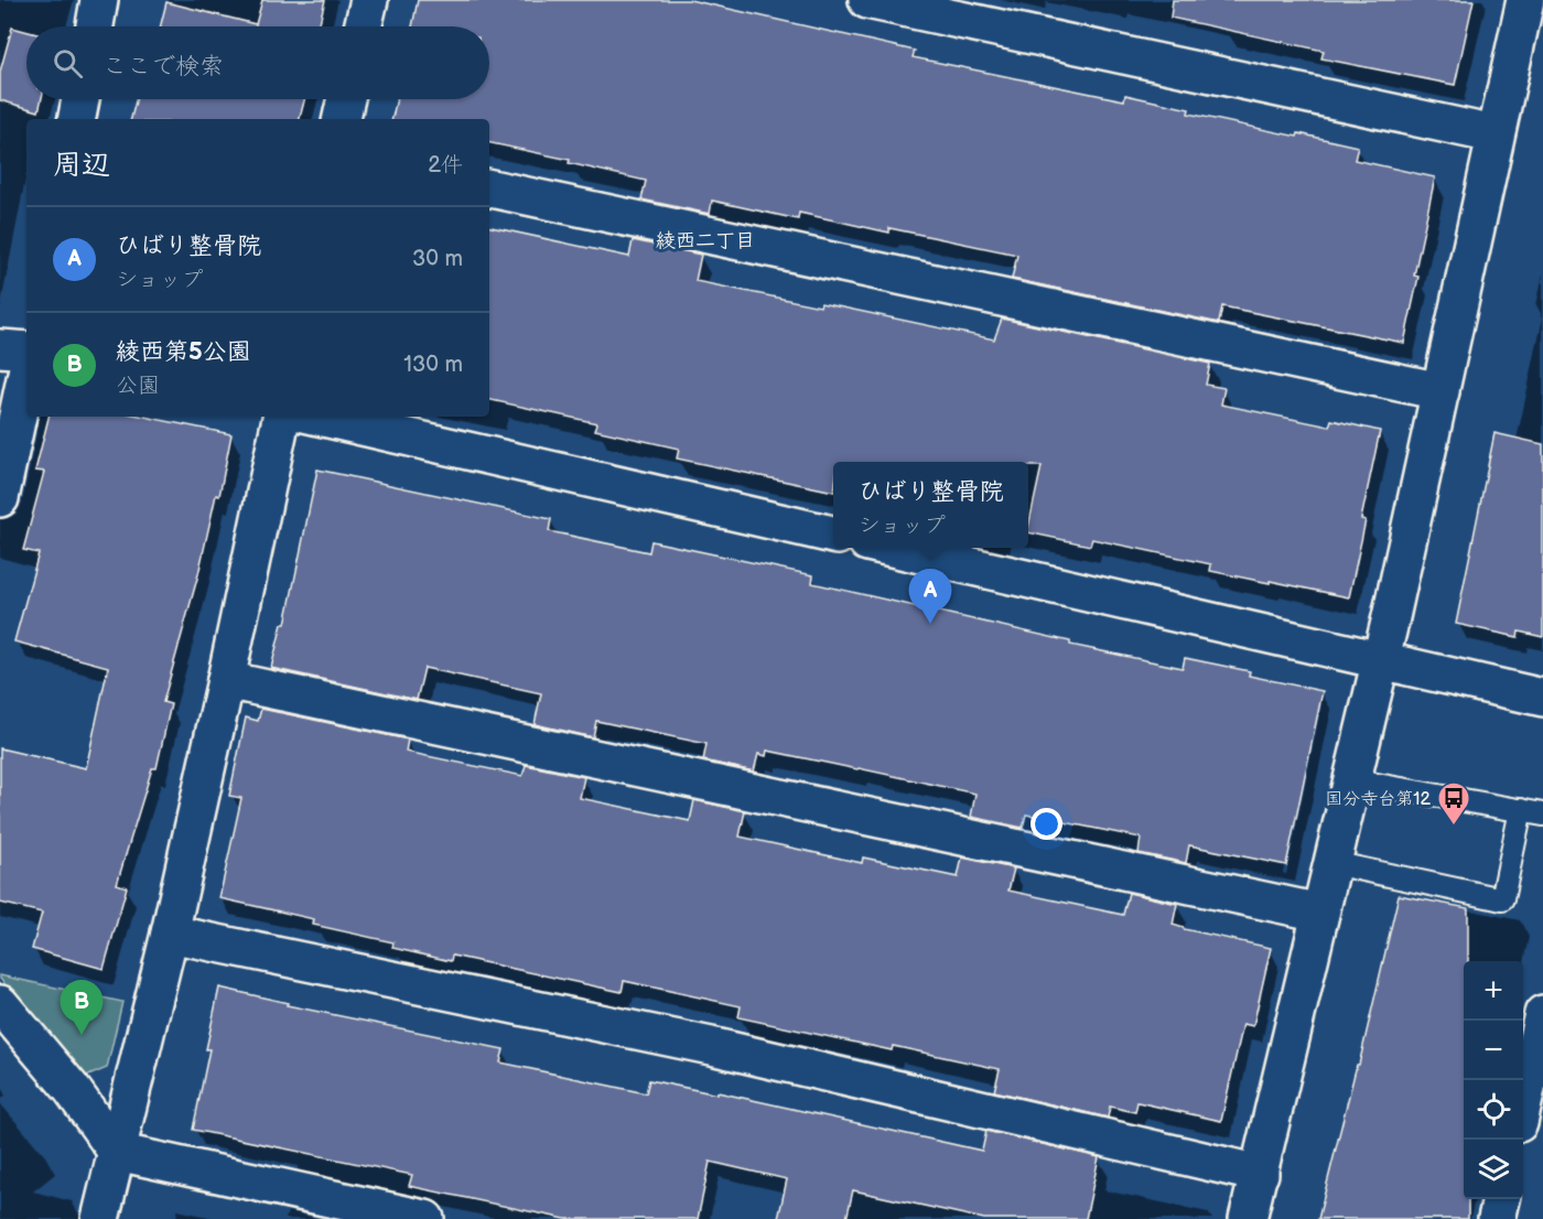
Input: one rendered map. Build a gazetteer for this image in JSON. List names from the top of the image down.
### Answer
{
  "districts": ["綾西二丁目"],
  "places": {
    "bus stop": ["国分寺台第12"]
  },
  "page": {
    "search": "ここで検索",
    "heading": ["周辺", "2件"],
    "list": [
      {
        "mark": "A",
        "name": "ひばり整骨院",
        "note": "ショップ",
        "value": "30 m"
      },
      {
        "mark": "B",
        "name": "綾西第5公園",
        "note": "公園",
        "value": "130 m"
      }
    ],
    "popup": ["ひばり整骨院", "ショップ"],
    "pins": ["A", "B"],
    "map_buttons": ["+", "−"]
  }
}
